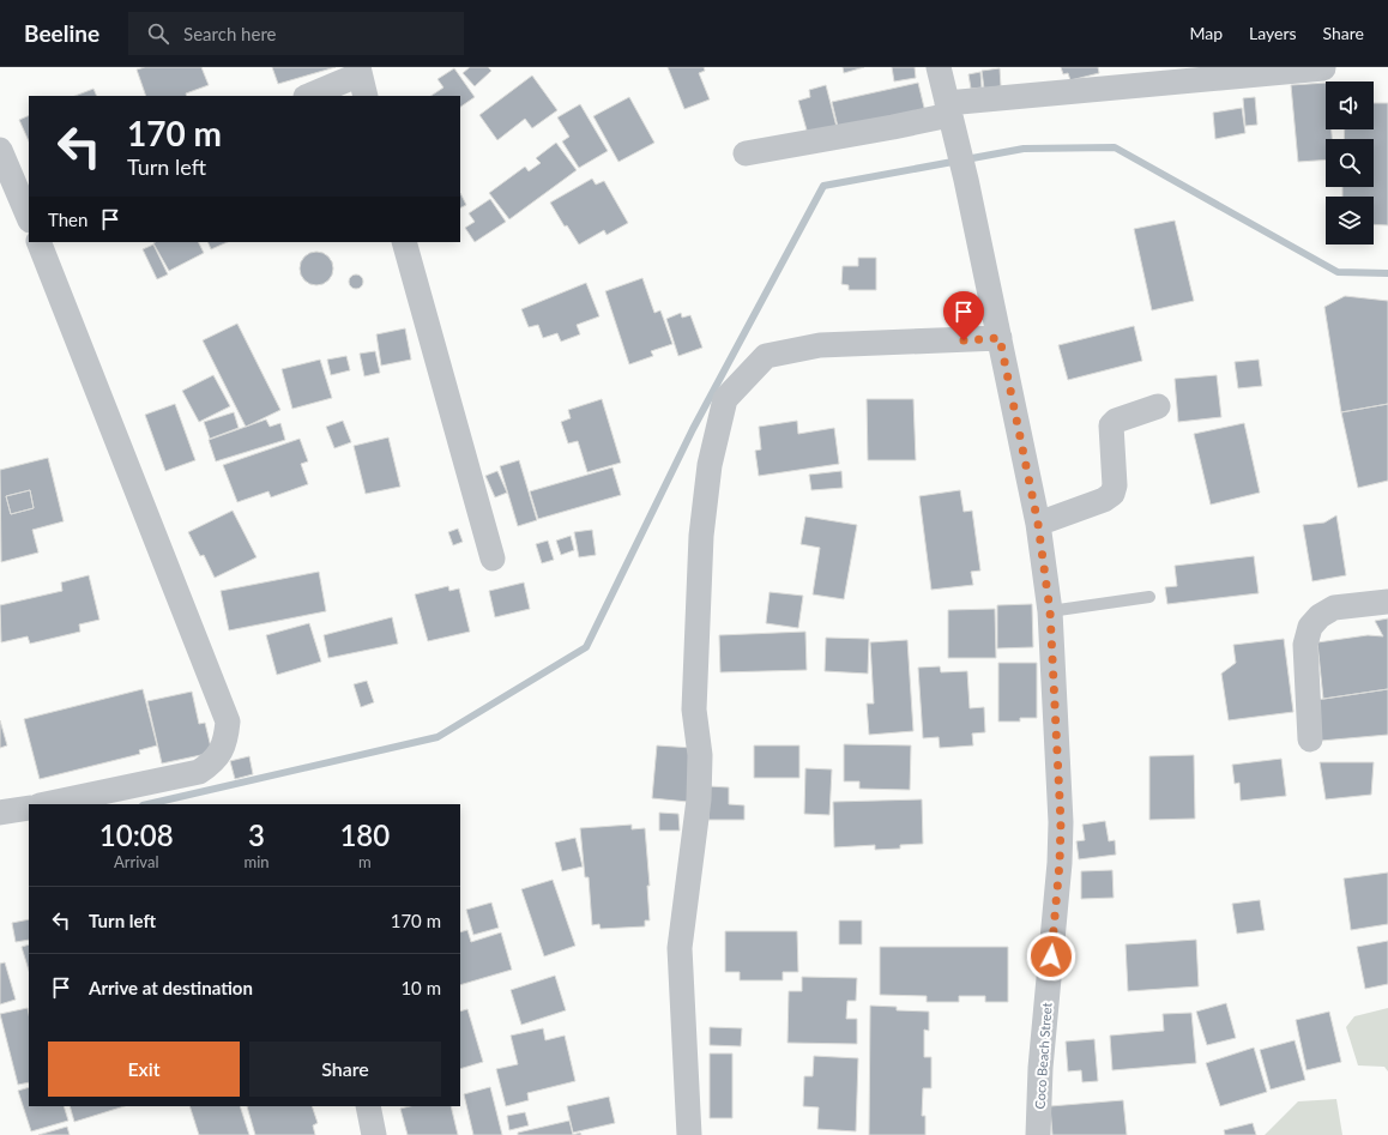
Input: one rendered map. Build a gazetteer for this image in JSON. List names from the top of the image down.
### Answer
{
  "streets": {
    "street": ["Coco Beach Street"]
  },
  "page": {
    "header": "Beeline",
    "search": "Search here",
    "nav": ["Map", "Layers", "Share"],
    "turn": ["170 m", "Turn left"],
    "then": "Then",
    "eta": [
      "10:08",
      "Arrival",
      "3",
      "min",
      "180",
      "m"
    ],
    "list": [
      {
        "name": "Turn left",
        "value": "170 m"
      },
      {
        "name": "Arrive at destination",
        "value": "10 m"
      }
    ],
    "buttons": ["Exit", "Share"]
  }
}
